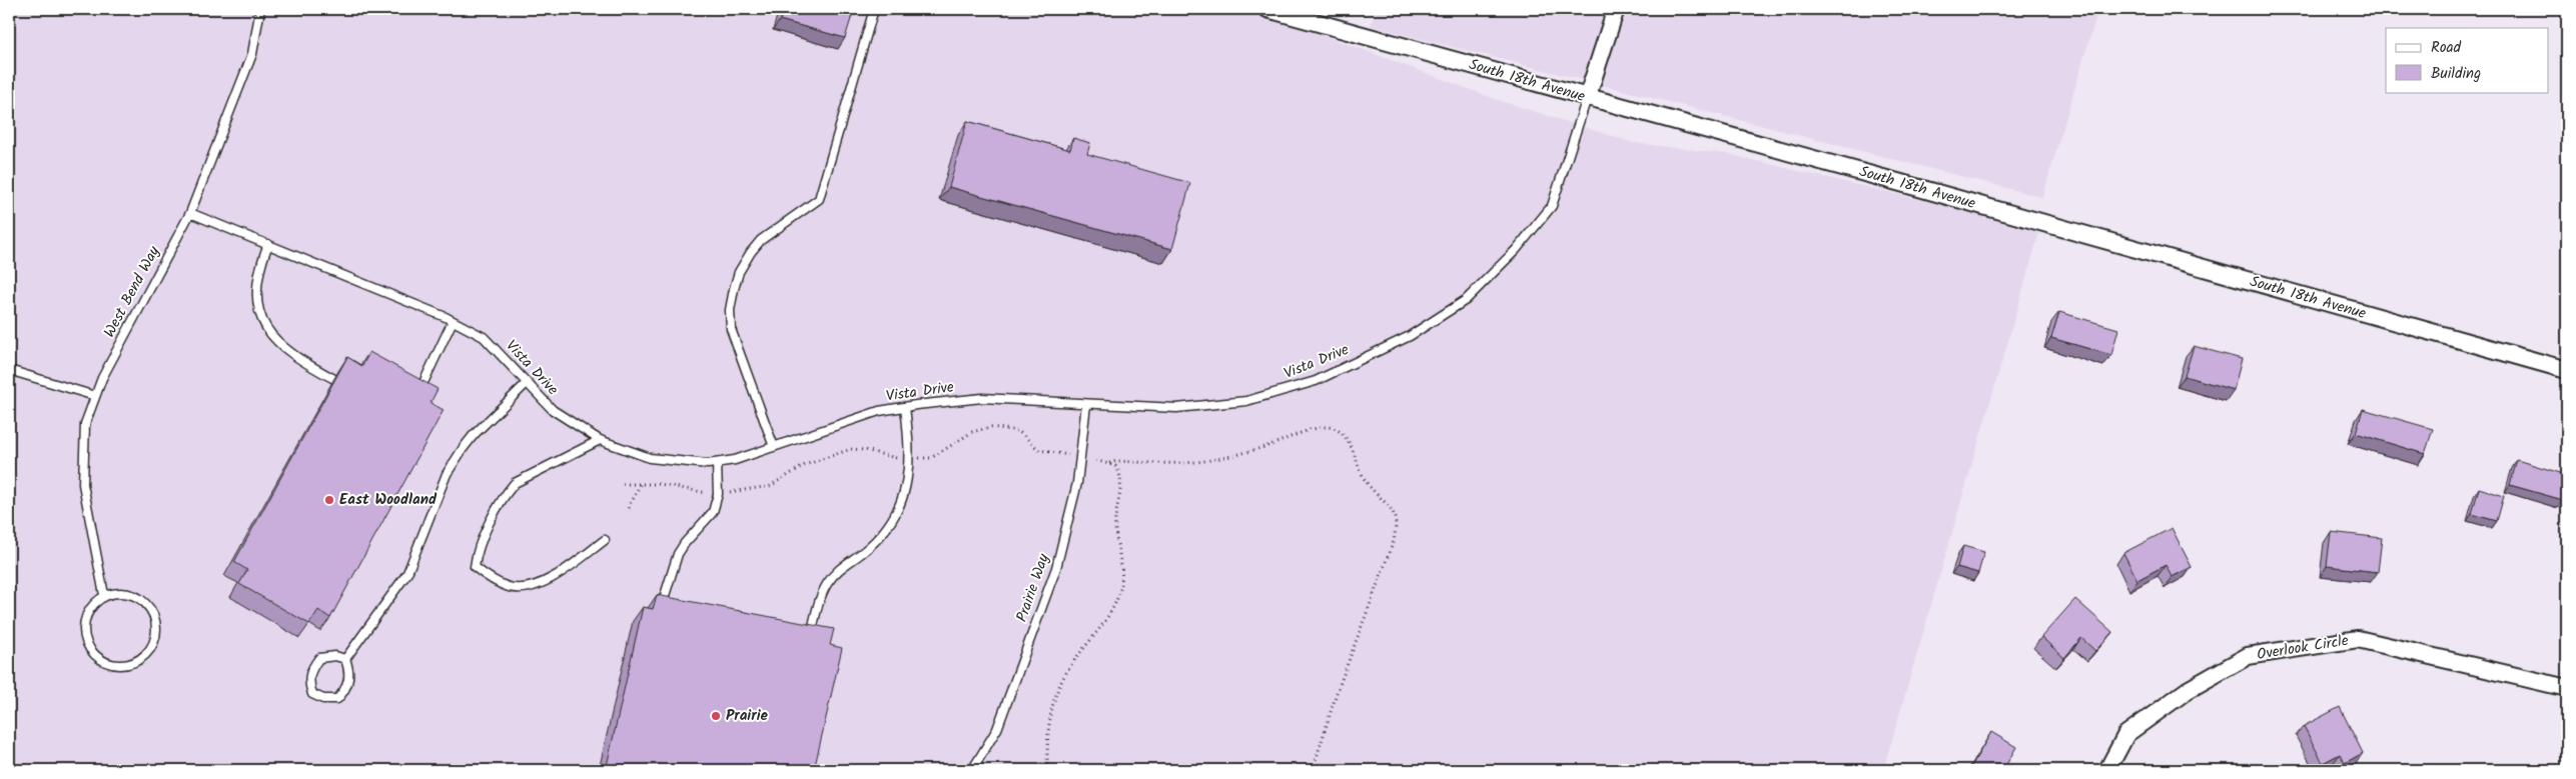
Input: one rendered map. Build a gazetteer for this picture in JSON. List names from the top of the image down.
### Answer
{
  "streets": {
    "street": ["South 18th Avenue", "Overlook Circle"],
    "lane": ["West Bend Way", "Vista Drive", "Prairie Way"]
  },
  "crossings": [
    ["South 18th Avenue", "Vista Drive"],
    ["West Bend Way", "Vista Drive"],
    ["Vista Drive", "Prairie Way"]
  ],
  "places": ["East Woodland", "Prairie"],
  "legend": ["Road", "Building"]
}
